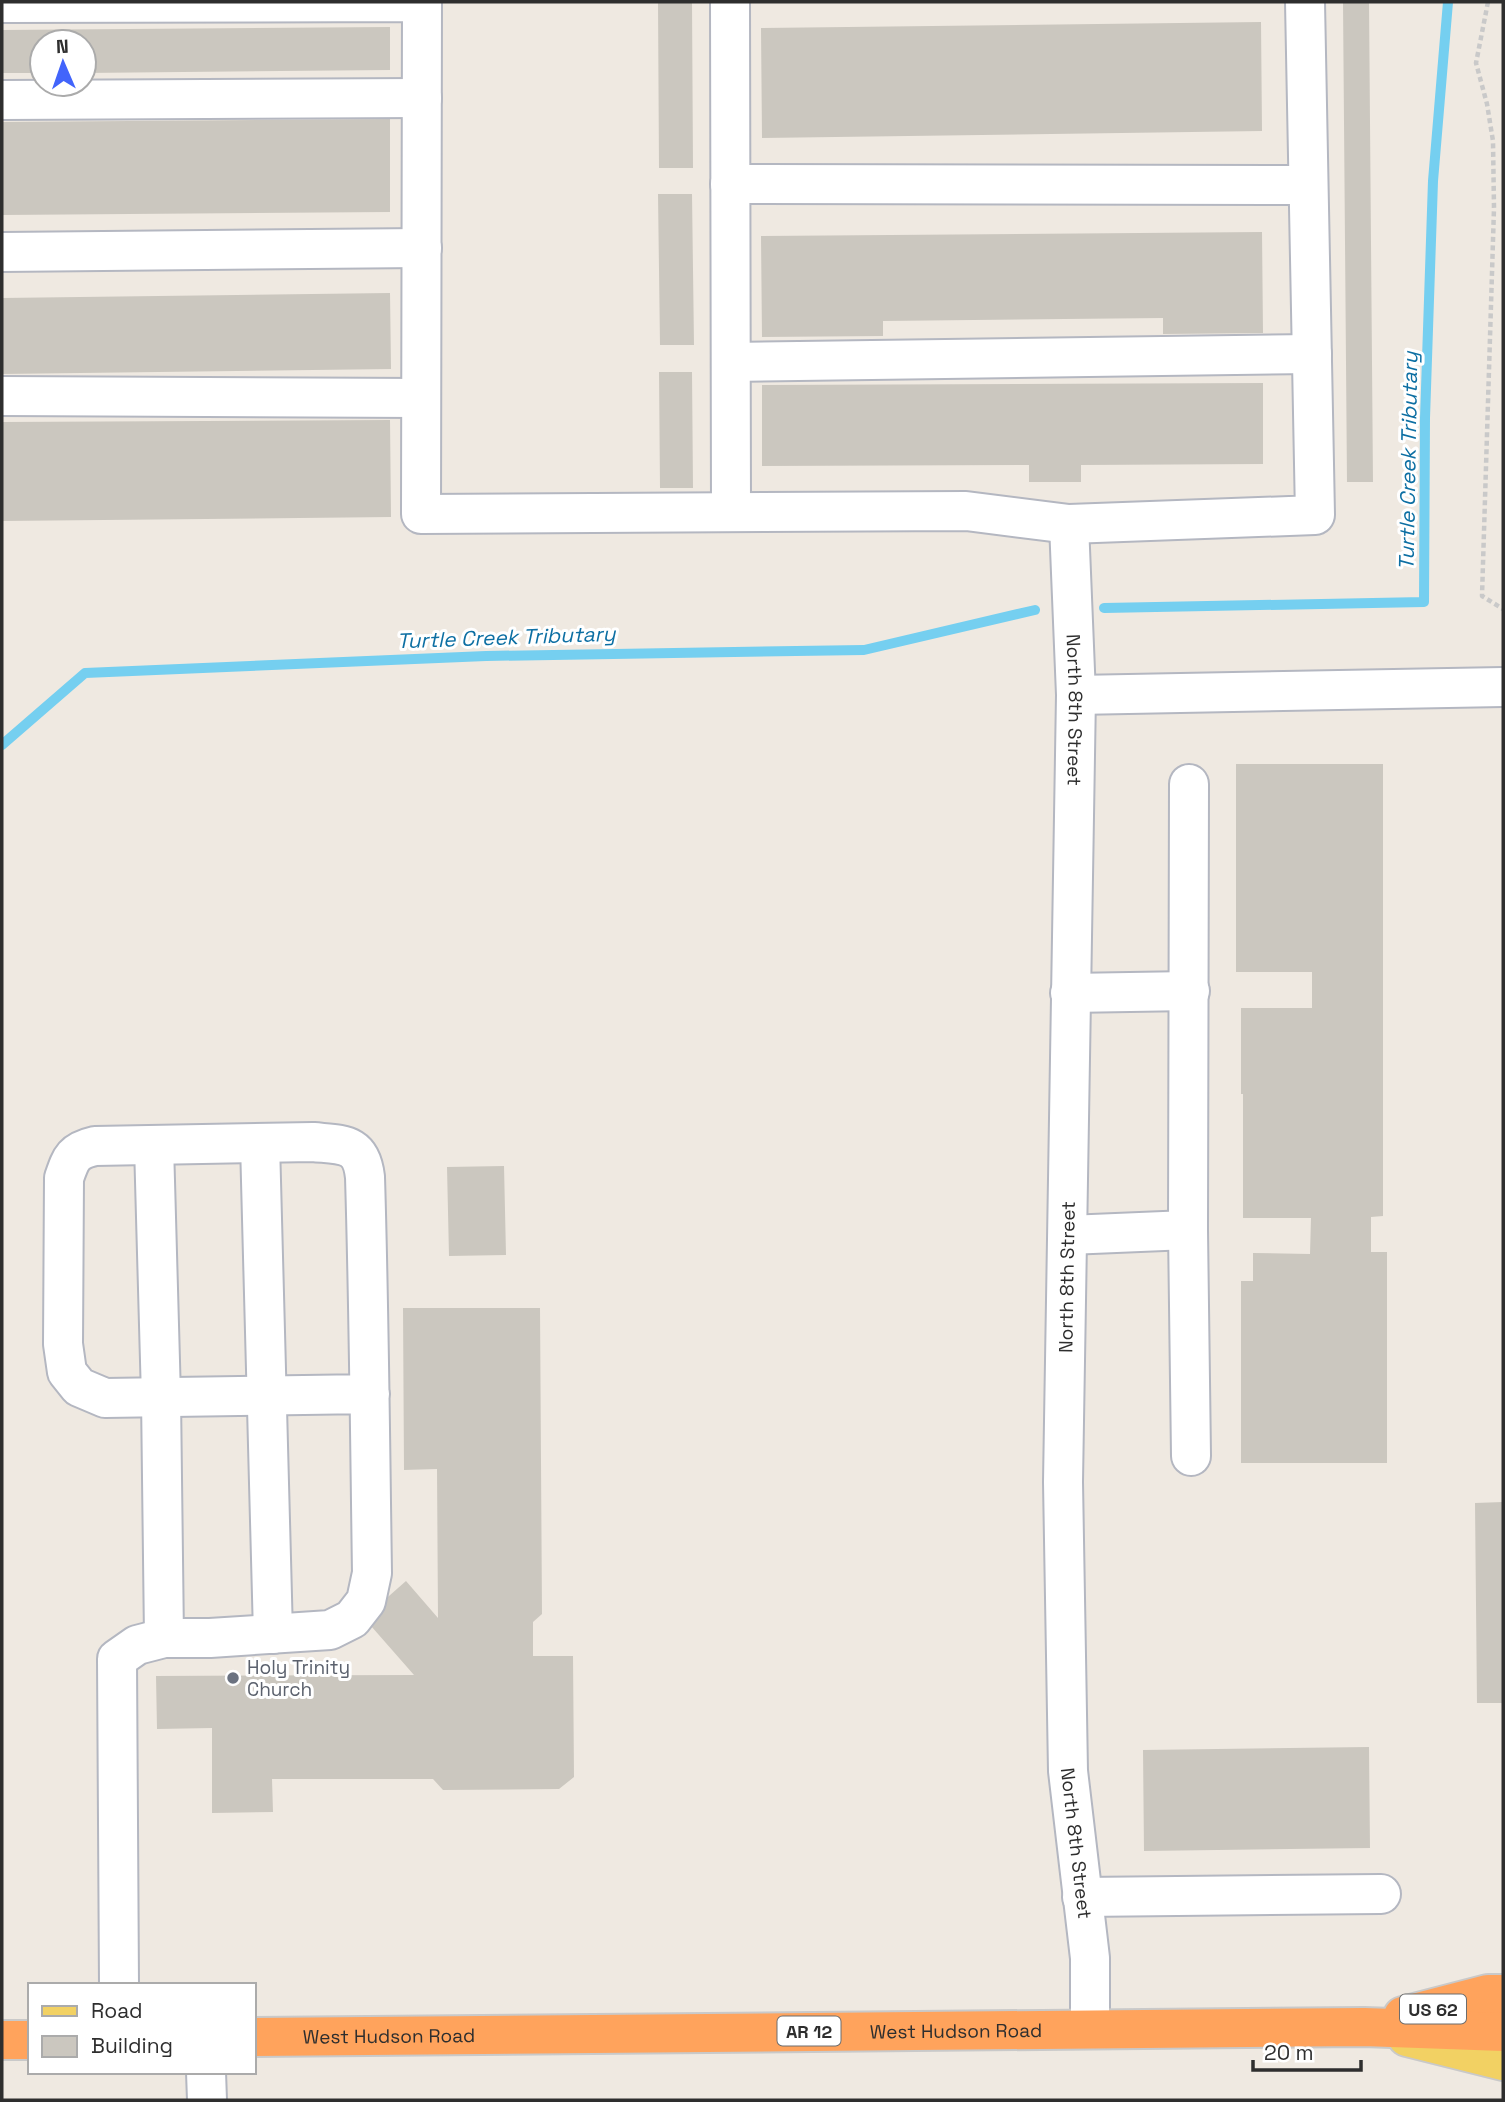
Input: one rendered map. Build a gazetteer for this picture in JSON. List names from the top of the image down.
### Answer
{
  "streets": {
    "highway": ["US 62", "West Hudson Road", "AR 12"],
    "street": ["North 8th Street"]
  },
  "crossings": [
    ["North 8th Street", "West Hudson Road"]
  ],
  "water": ["Turtle Creek Tributary"],
  "places": ["Holy Trinity Church"],
  "legend": ["Road", "Building"],
  "scale_bar": "20 m",
  "north": "top"
}
